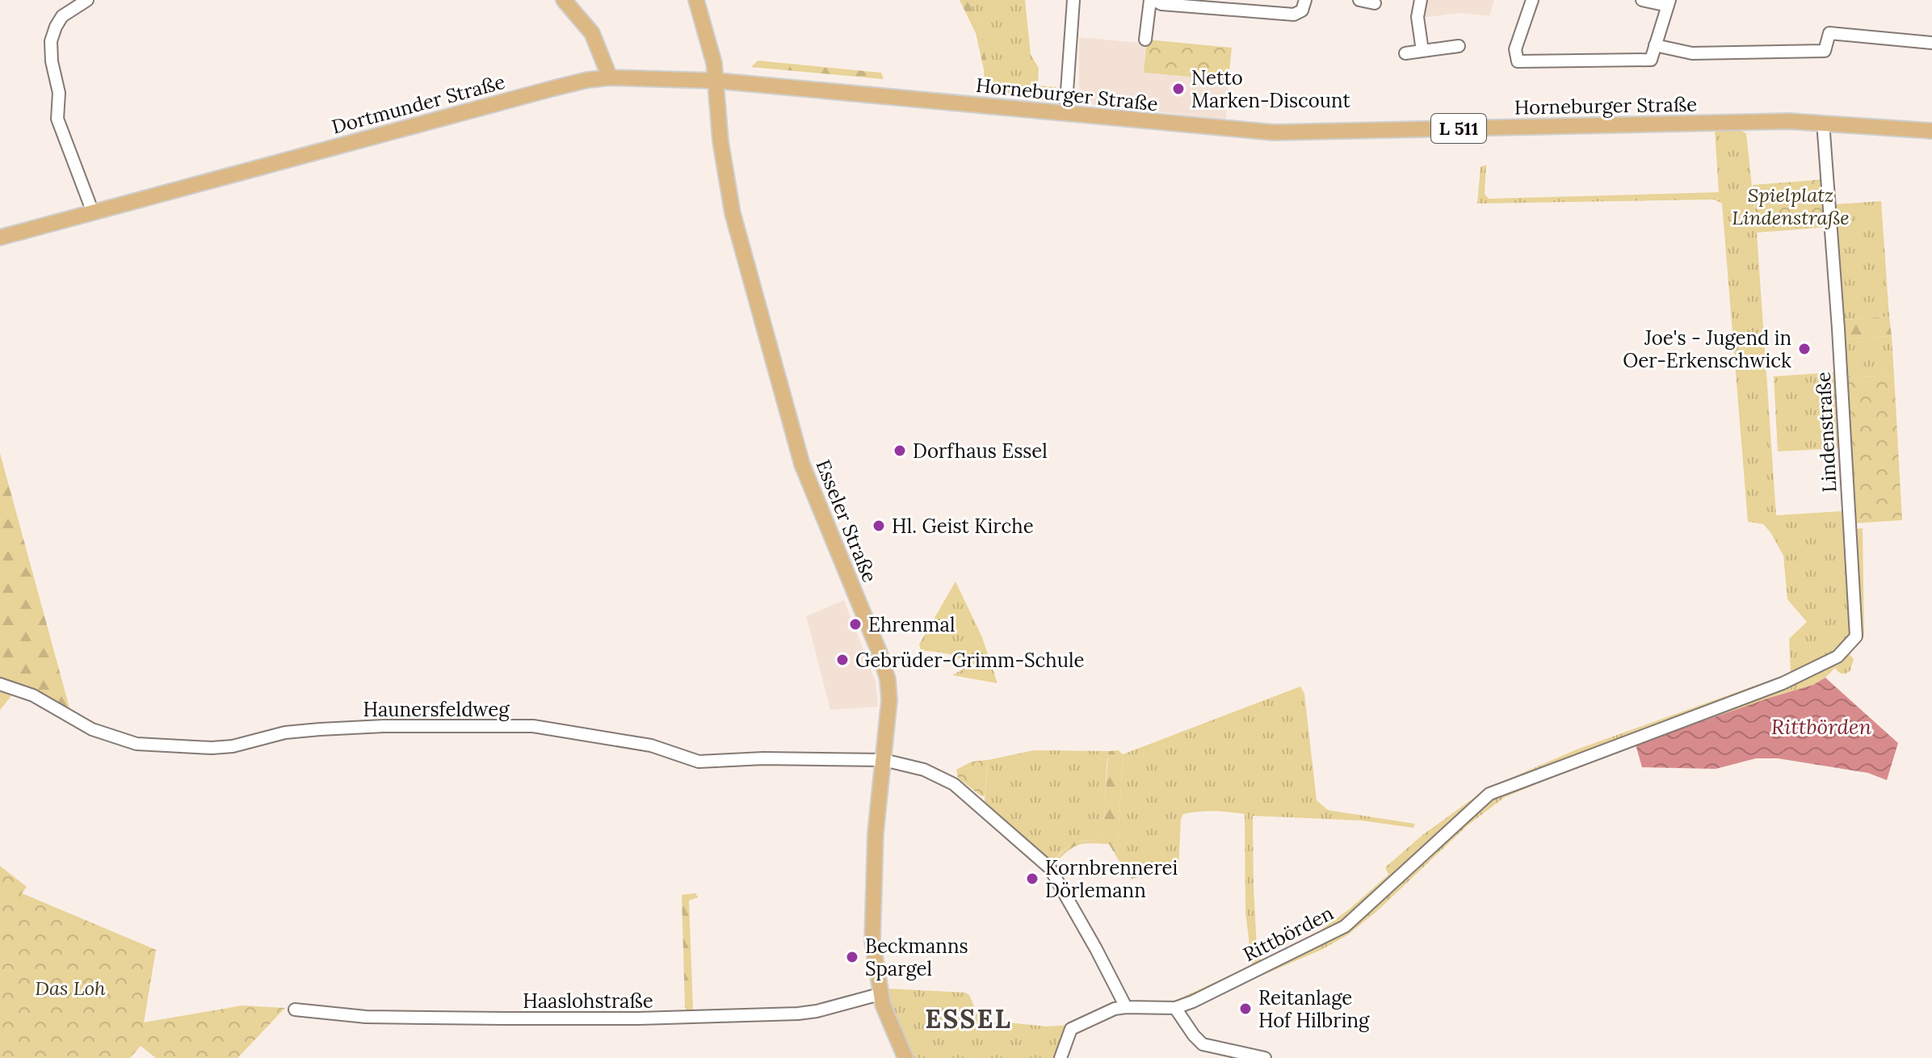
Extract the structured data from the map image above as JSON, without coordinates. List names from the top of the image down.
{
  "streets": {
    "main road": [
      "Horneburger Straße",
      "Dortmunder Straße",
      "L 511",
      "Esseler Straße"
    ],
    "street": [
      "Lindenstraße",
      "Haunersfeldweg",
      "Rittbörden",
      "Haaslohstraße"
    ]
  },
  "crossings": [
    ["Horneburger Straße", "Dortmunder Straße"],
    ["Horneburger Straße", "Lindenstraße"],
    ["Dortmunder Straße", "Esseler Straße"],
    ["Lindenstraße", "Rittbörden"],
    ["Esseler Straße", "Haunersfeldweg"],
    ["Esseler Straße", "Haaslohstraße"],
    ["Haunersfeldweg", "Rittbörden"]
  ],
  "districts": ["ESSEL"],
  "water": ["Rittbörden"],
  "parks": ["Spielplatz Lindenstraße", "Das Loh"],
  "places": [
    "Netto Marken-Discount",
    "Joe's - Jugend in Oer-Erkenschwick",
    "Dorfhaus Essel",
    "Hl. Geist Kirche",
    "Ehrenmal",
    "Gebrüder-Grimm-Schule",
    "Kornbrennerei Dörlemann",
    "Beckmanns Spargel",
    "Reitanlage Hof Hilbring"
  ]
}
